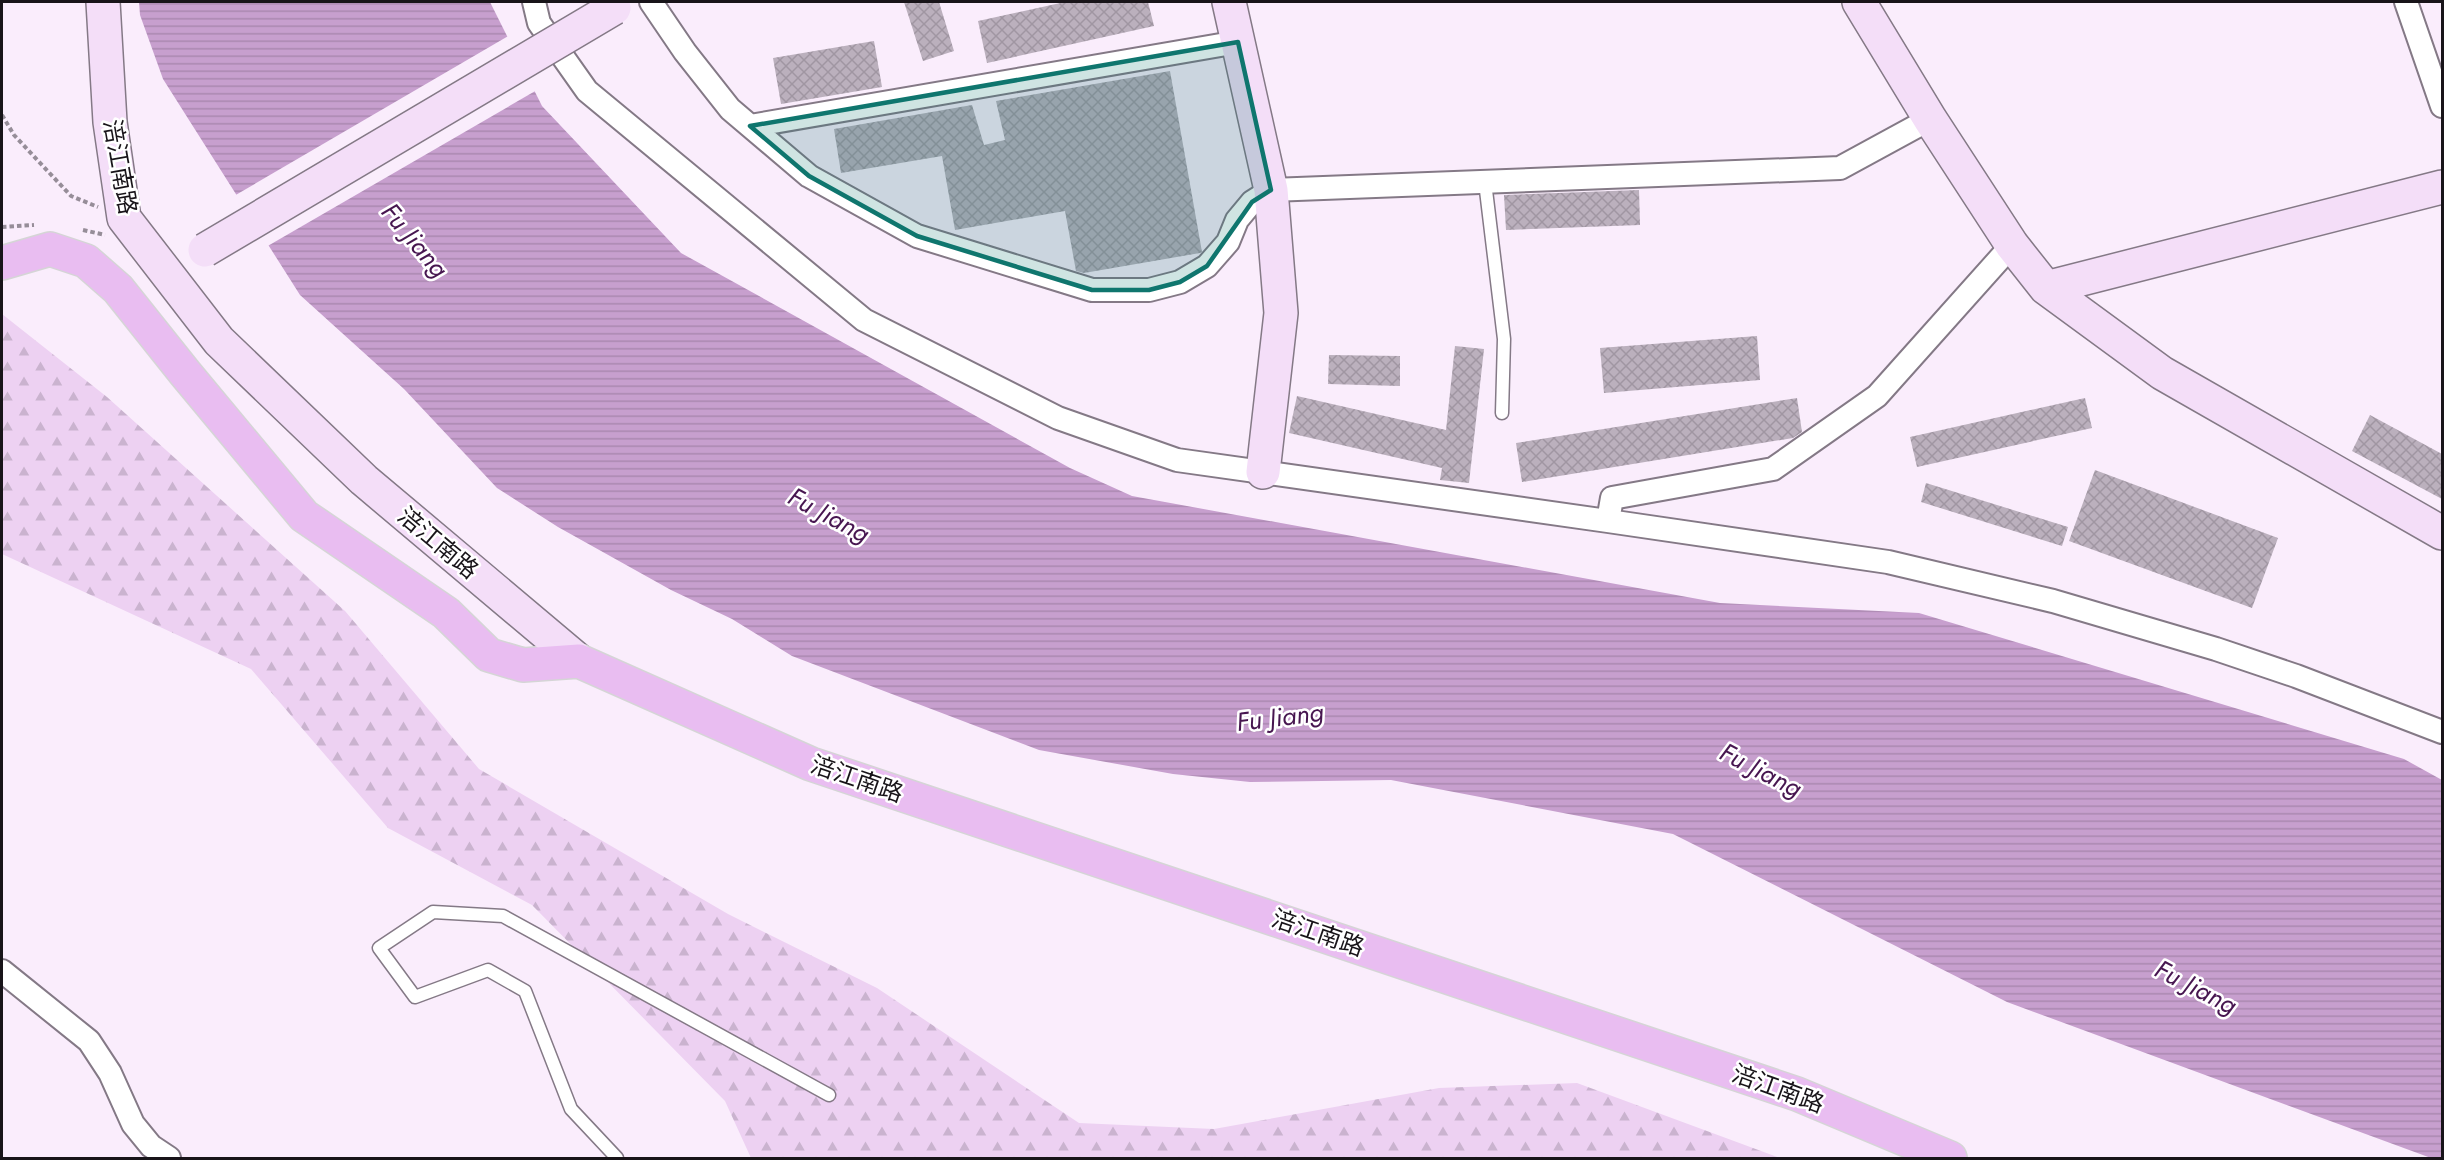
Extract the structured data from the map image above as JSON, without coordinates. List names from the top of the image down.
{
  "streets": {
    "main road": ["涪江南路"]
  },
  "water": ["Fu Jiang"]
}
